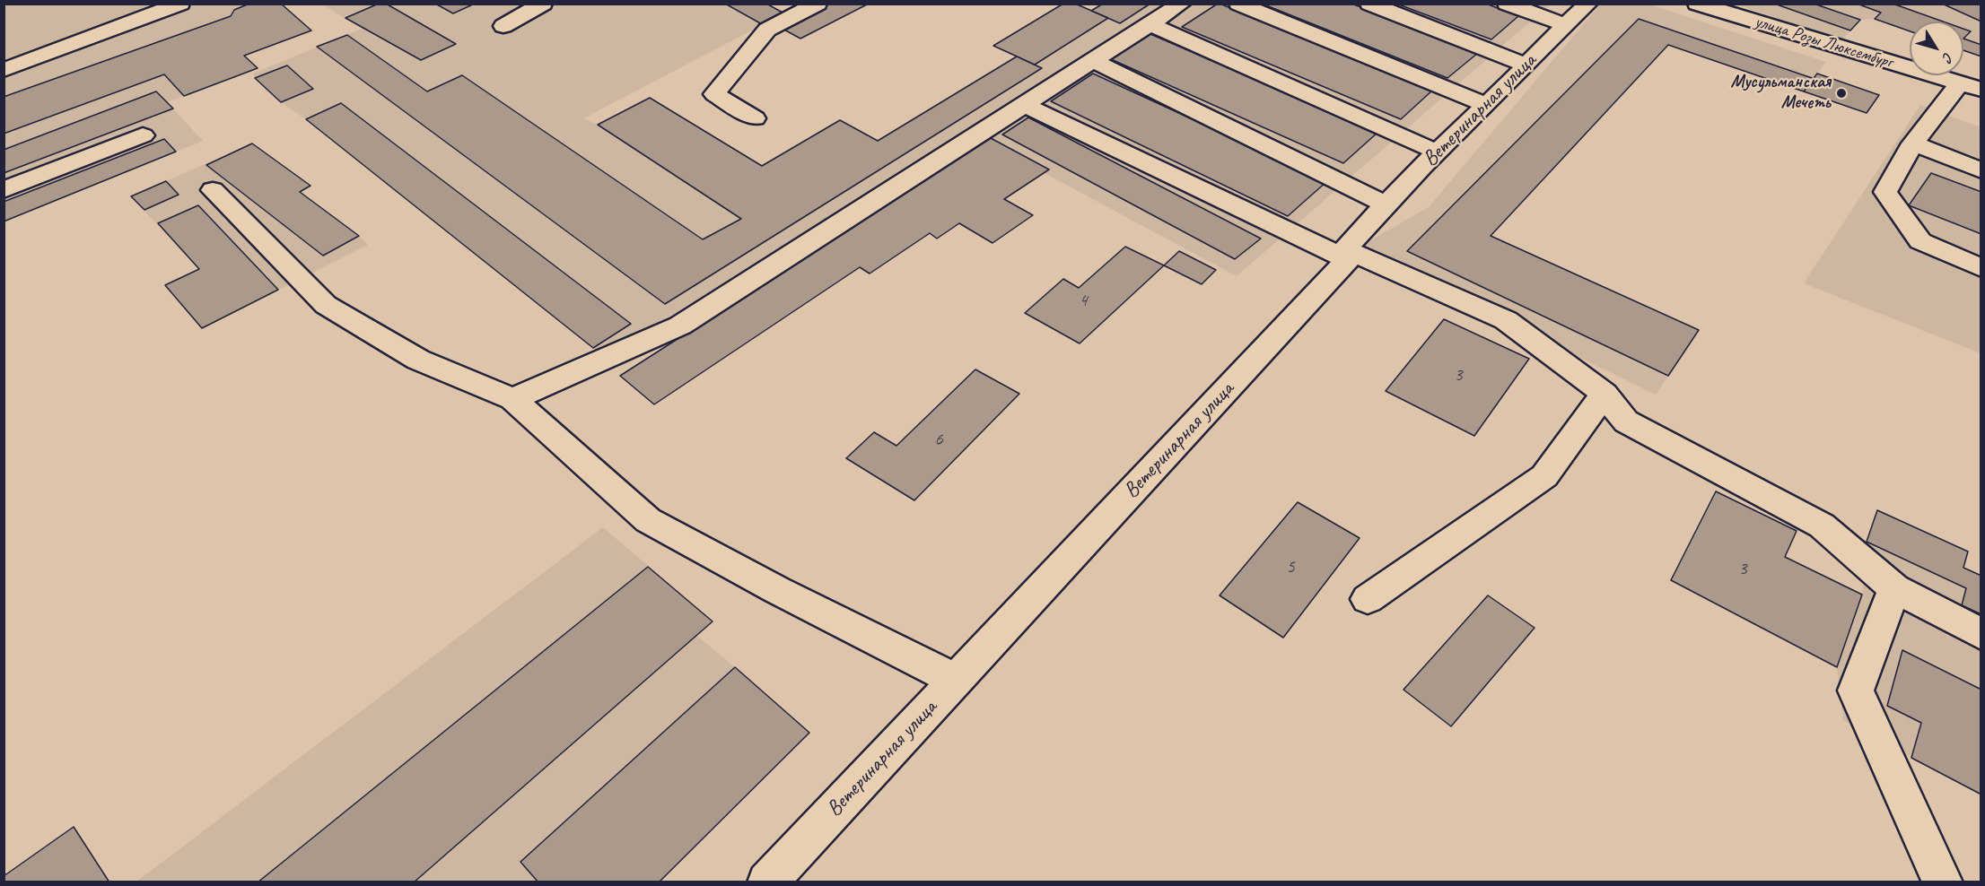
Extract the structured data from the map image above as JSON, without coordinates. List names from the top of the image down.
{
  "streets": {
    "street": ["улица Розы Люксембург", "Ветеринарная улица"]
  },
  "places": ["Мусульманская Мечеть"],
  "house_numbers": [
    "4",
    "3",
    "6",
    "5",
    "3"
  ],
  "north": "bottom right"
}
